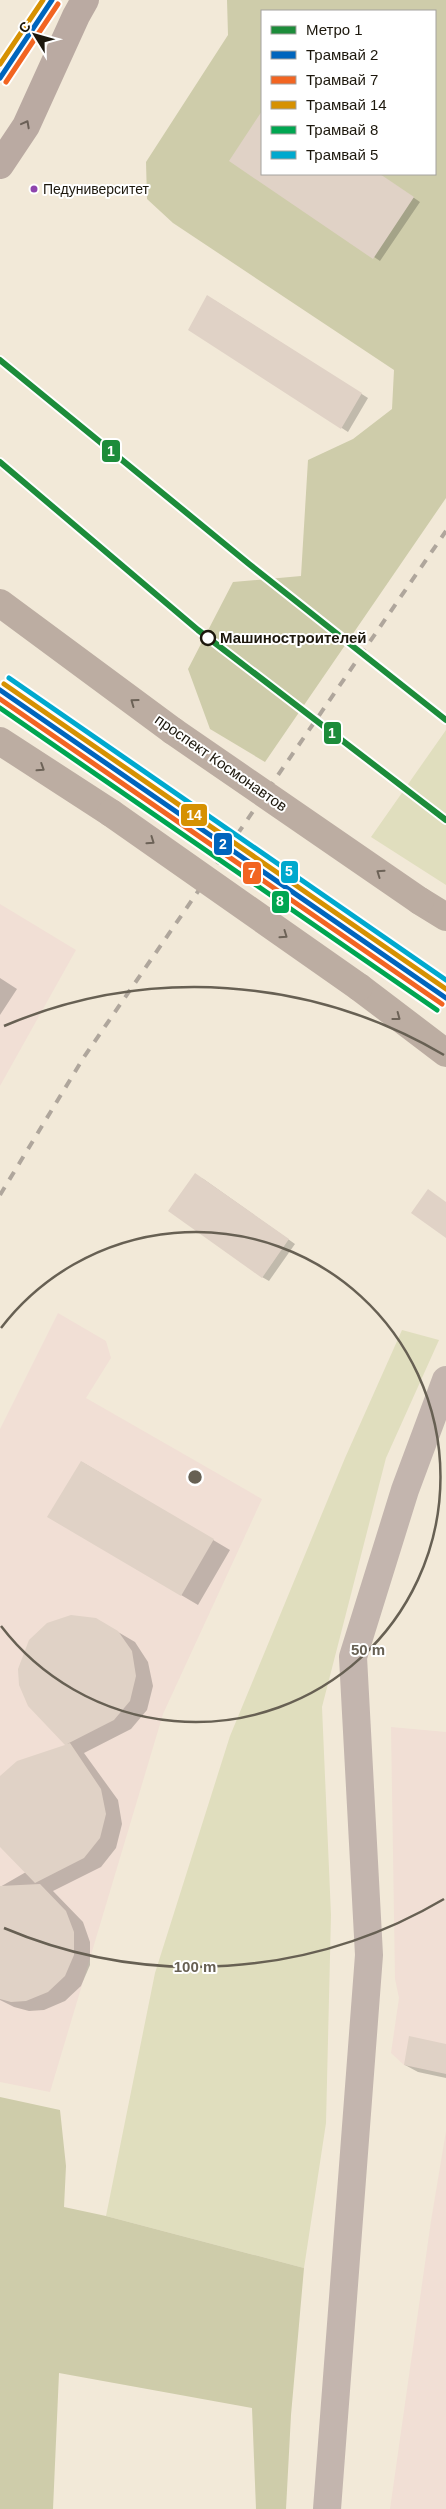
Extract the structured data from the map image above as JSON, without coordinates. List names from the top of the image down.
{
  "streets": {
    "main road": ["проспект Космонавтов"]
  },
  "places": ["Педуниверситет", "Машиностроителей"],
  "lines": [
    "tram line 2",
    "tram line 14",
    "tram line 7",
    "metro line 1",
    "tram line 5",
    "tram line 8"
  ],
  "legend": [
    "Метро 1",
    "Трамвай 2",
    "Трамвай 7",
    "Трамвай 14",
    "Трамвай 8",
    "Трамвай 5"
  ],
  "north": "top left",
  "rings": ["50 m", "100 m"]
}
